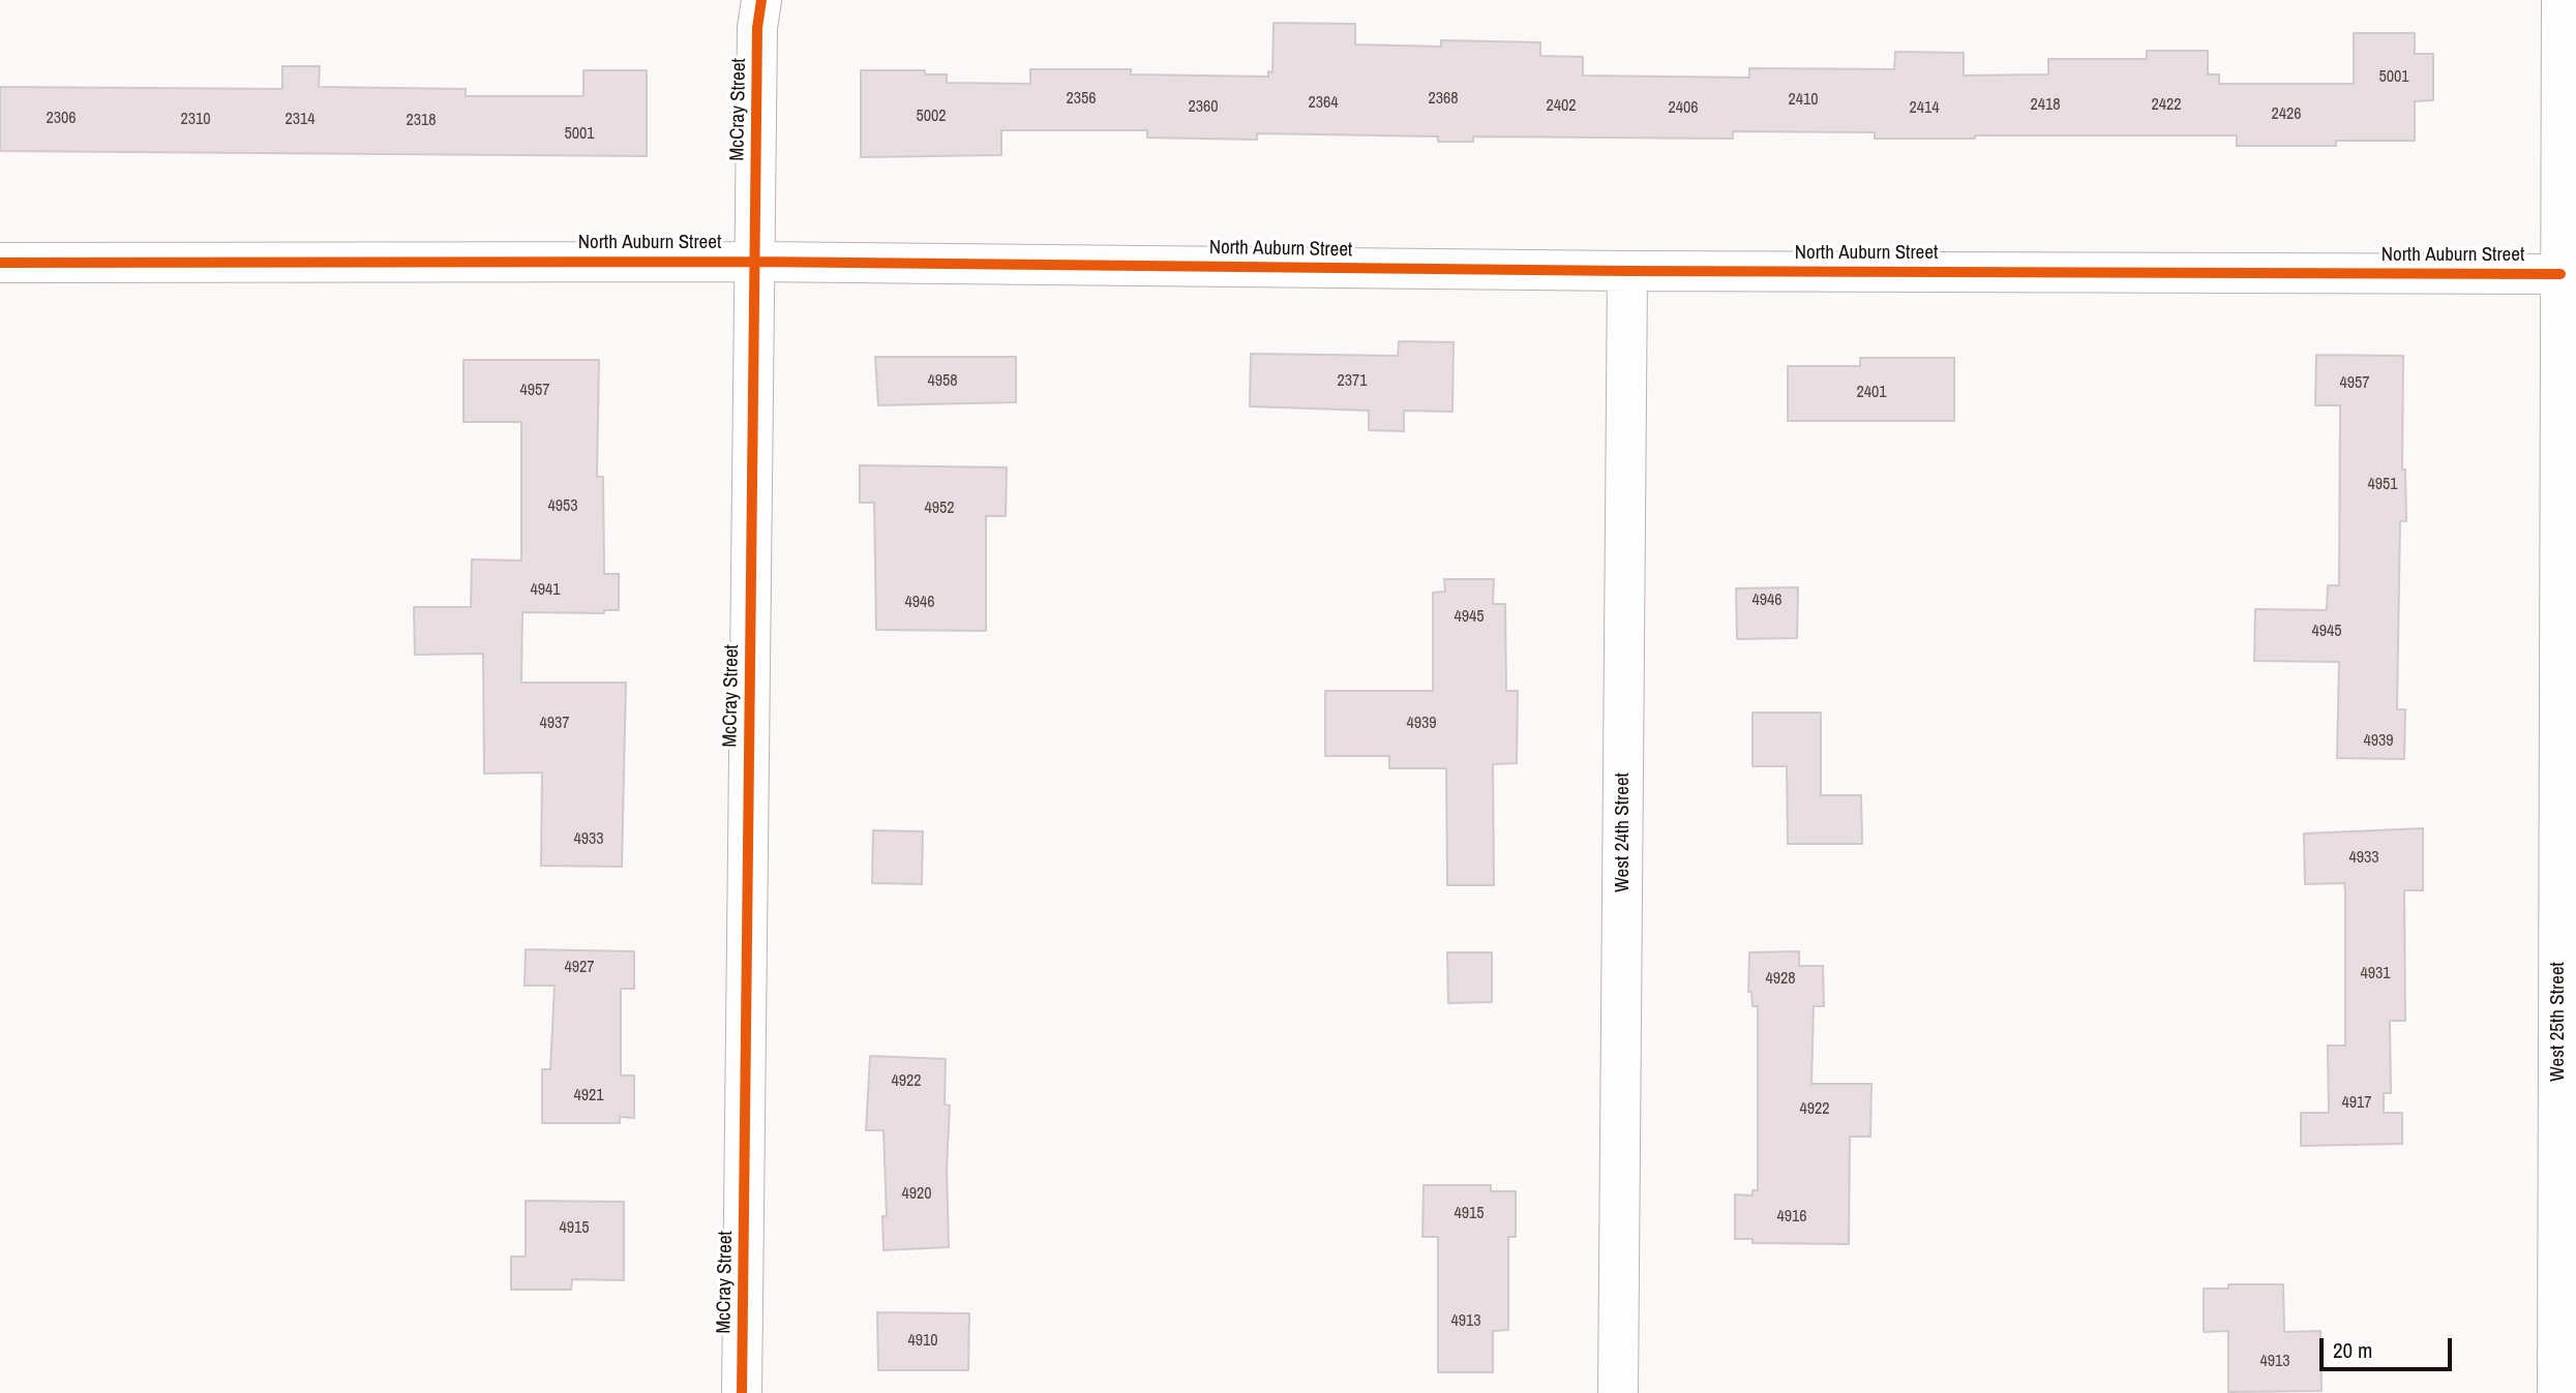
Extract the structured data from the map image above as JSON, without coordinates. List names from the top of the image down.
{
  "streets": {
    "street": [
      "McCray Street",
      "North Auburn Street",
      "West 24th Street",
      "West 25th Street"
    ]
  },
  "crossings": [
    ["McCray Street", "North Auburn Street"],
    ["North Auburn Street", "West 24th Street"],
    ["North Auburn Street", "West 25th Street"]
  ],
  "house_numbers": [
    "5001",
    "2356",
    "2368",
    "2410",
    "2364",
    "2418",
    "2422",
    "2402",
    "2360",
    "2406",
    "2414",
    "2426",
    "5002",
    "2306",
    "2310",
    "2314",
    "2318",
    "5001",
    "4958",
    "2371",
    "4957",
    "4957",
    "2401",
    "4951",
    "4953",
    "4952",
    "4941",
    "4946",
    "4946",
    "4945",
    "4945",
    "4937",
    "4939",
    "4939",
    "4933",
    "4933",
    "4927",
    "4931",
    "4928",
    "4922",
    "4921",
    "4917",
    "4922",
    "4920",
    "4915",
    "4916",
    "4915",
    "4913",
    "4910",
    "4913"
  ],
  "scale_bar": "20 m"
}
